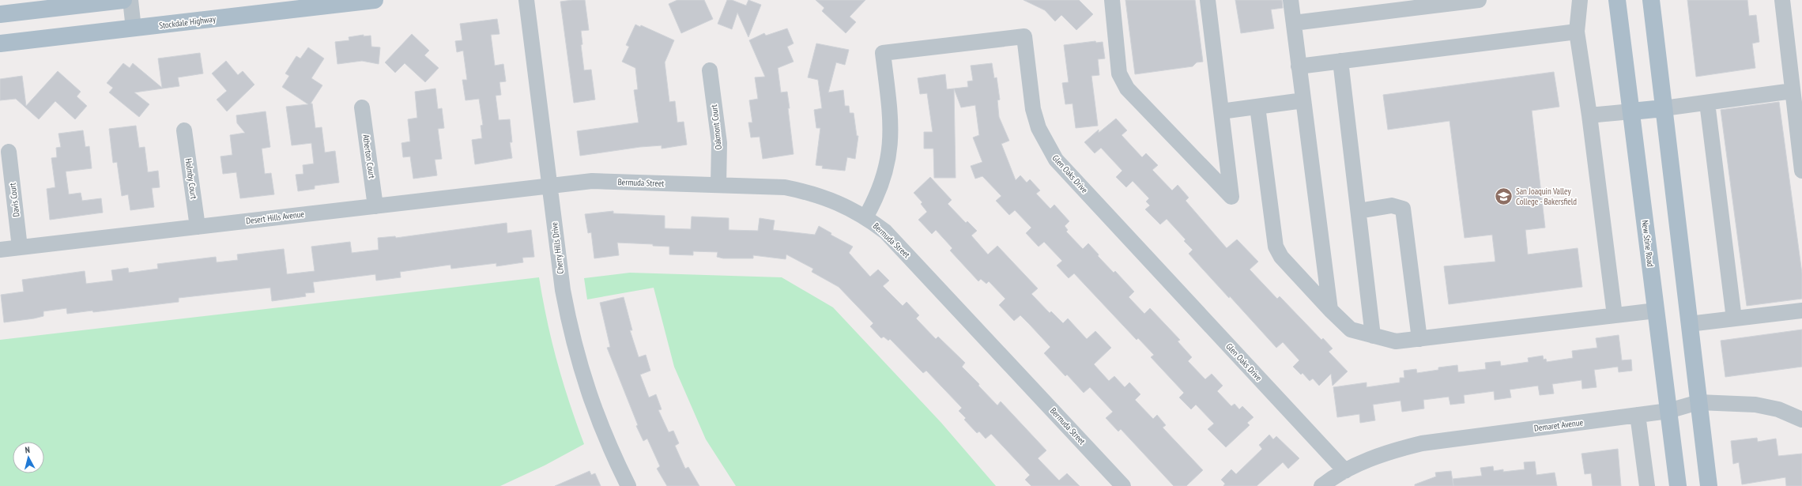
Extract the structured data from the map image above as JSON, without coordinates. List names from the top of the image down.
{
  "streets": {
    "main road": ["Stockdale Highway", "New Stine Road"],
    "street": [
      "Oakmont Court",
      "Atherton Court",
      "Glen Oaks Drive",
      "Holmby Court",
      "Bermuda Street",
      "Davis Court",
      "Desert Hills Avenue",
      "Cherry Hills Drive",
      "Demaret Avenue"
    ]
  },
  "crossings": [
    ["Oakmont Court", "Bermuda Street"],
    ["Atherton Court", "Desert Hills Avenue"],
    ["Glen Oaks Drive", "Bermuda Street"],
    ["Glen Oaks Drive", "Demaret Avenue"],
    ["Holmby Court", "Desert Hills Avenue"],
    ["Bermuda Street", "Desert Hills Avenue"],
    ["Bermuda Street", "Cherry Hills Drive"],
    ["Davis Court", "Desert Hills Avenue"],
    ["Desert Hills Avenue", "Cherry Hills Drive"],
    ["New Stine Road", "Demaret Avenue"]
  ],
  "places": {
    "school or university": ["San Joaquin Valley College - Bakersfield"]
  },
  "north": "top"
}
